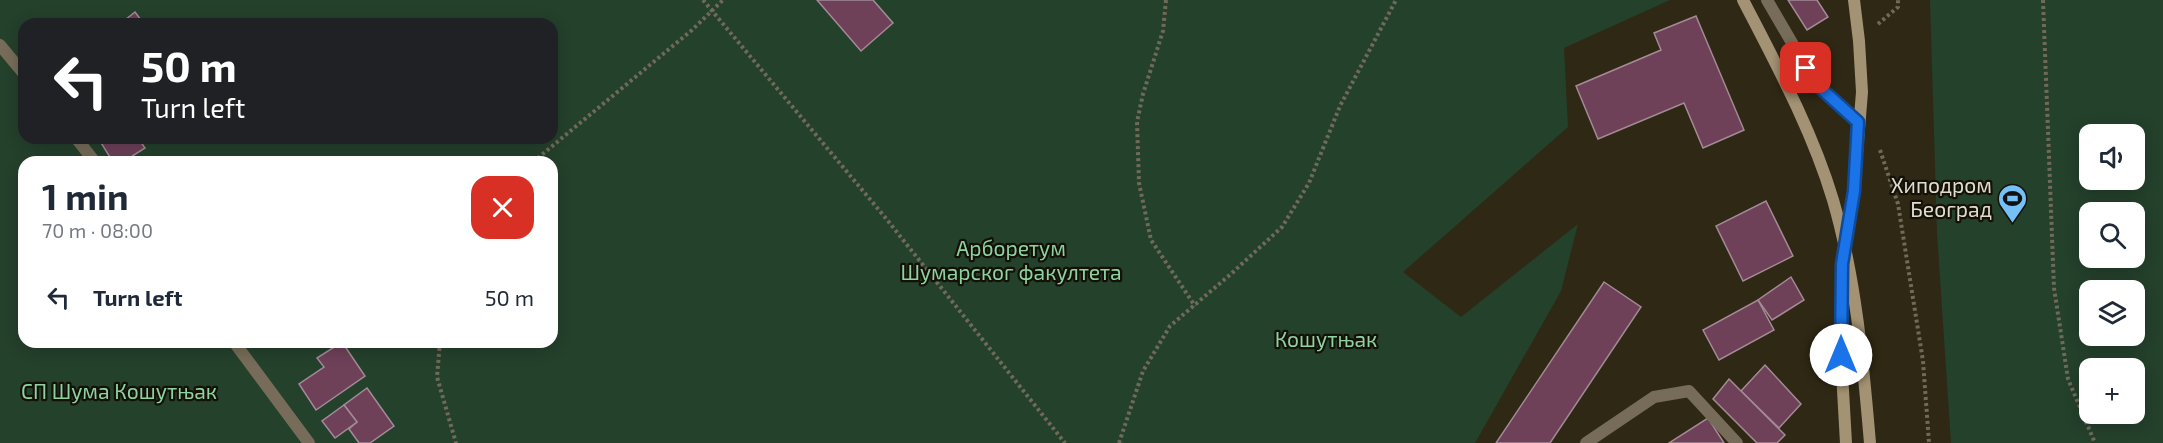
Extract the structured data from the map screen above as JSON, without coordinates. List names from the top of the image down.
{
  "parks": ["Арборетум Шумарског факултета", "Кошутњак", "СП Шума Кошутњак"],
  "places": {
    "sports": ["Хиподром Београд"]
  },
  "page": {
    "turn": ["50 m", "Turn left"],
    "map_buttons": "+",
    "heading": ["1 min", "70 m · 08:00"],
    "list": [
      {
        "name": "Turn left",
        "value": "50 m"
      }
    ]
  }
}
